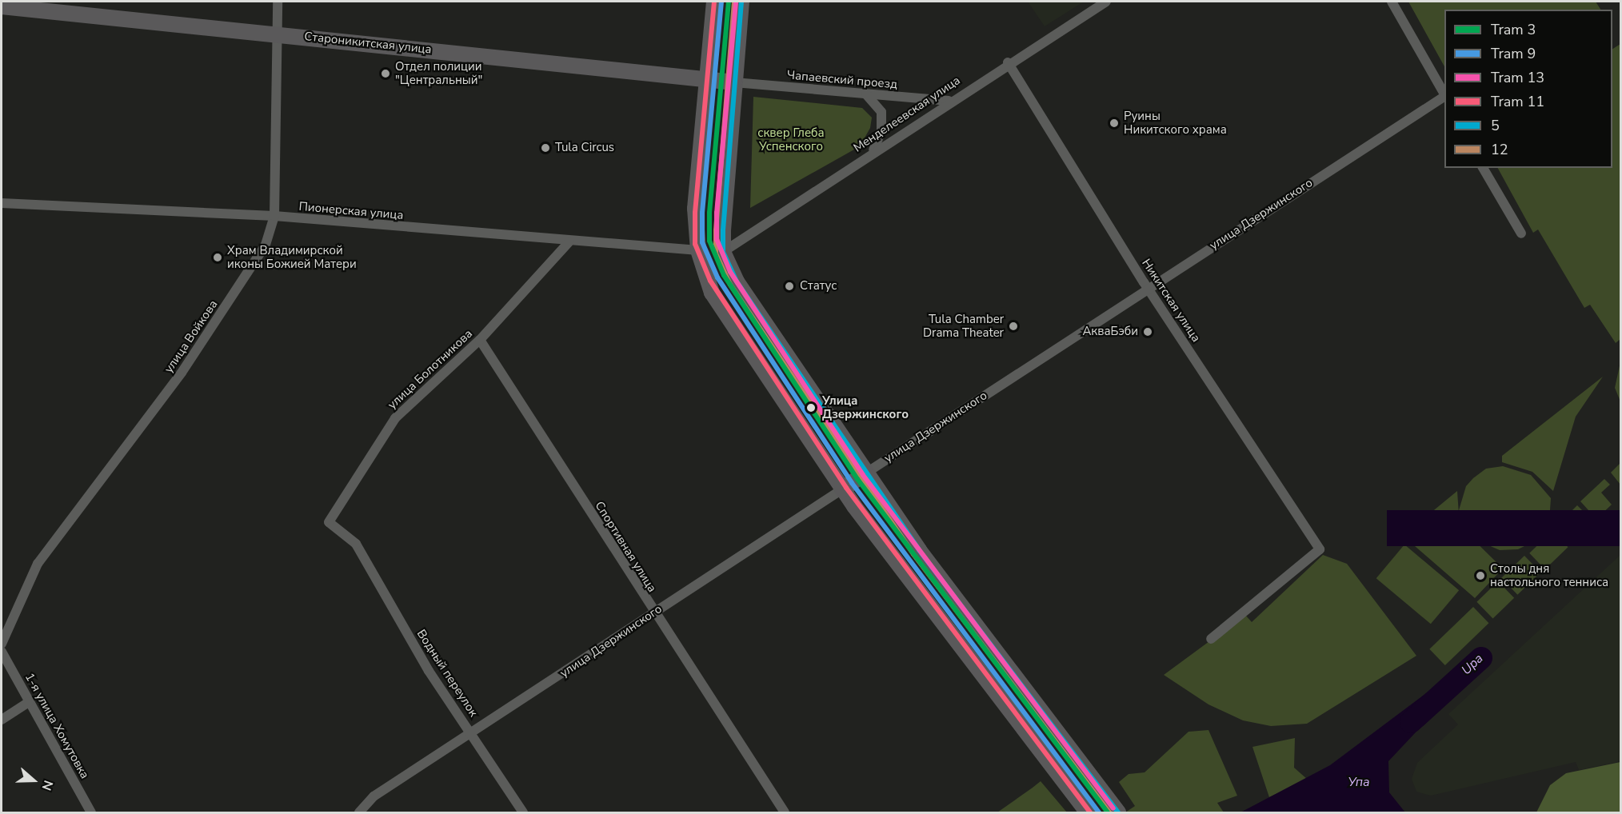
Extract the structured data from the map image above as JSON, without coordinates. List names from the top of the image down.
{
  "streets": {
    "main road": ["Староникитская улица", "улица Дзержинского"],
    "street": [
      "Чапаевский проезд",
      "Менделеевская улица",
      "Пионерская улица",
      "Никитская улица",
      "улица Войкова",
      "улица Болотникова",
      "Спортивная улица",
      "Водный переулок",
      "1-я улица Хомутовка"
    ]
  },
  "crossings": [
    ["Староникитская улица", "Чапаевский проезд"],
    ["Староникитская улица", "улица Войкова"],
    ["Чапаевский проезд", "Менделеевская улица"],
    ["Менделеевская улица", "Никитская улица"],
    ["Пионерская улица", "улица Войкова"],
    ["Пионерская улица", "улица Болотникова"],
    ["улица Дзержинского", "Никитская улица"],
    ["улица Дзержинского", "Спортивная улица"],
    ["улица Дзержинского", "Водный переулок"],
    ["улица Болотникова", "Спортивная улица"],
    ["улица Болотникова", "Водный переулок"]
  ],
  "water": ["Upa", "Упа"],
  "parks": ["сквер Глеба Успенского"],
  "places": [
    "Отдел полиции \"Центральный\"",
    "Руины Никитского храма",
    "Tula Circus",
    "Храм Владимирской иконы Божией Матери",
    "Статус",
    "Tula Chamber Drama Theater",
    "АкваБэби",
    "Улица Дзержинского",
    "Cтолы дня настольного тенниса"
  ],
  "lines": [
    "tram line 3",
    "tram line 9",
    "tram line 11",
    "transit line 5",
    "transit line 12",
    "tram line 13"
  ],
  "legend": [
    "Tram 3",
    "Tram 9",
    "Tram 13",
    "Tram 11",
    "5",
    "12"
  ],
  "north": "right"
}
